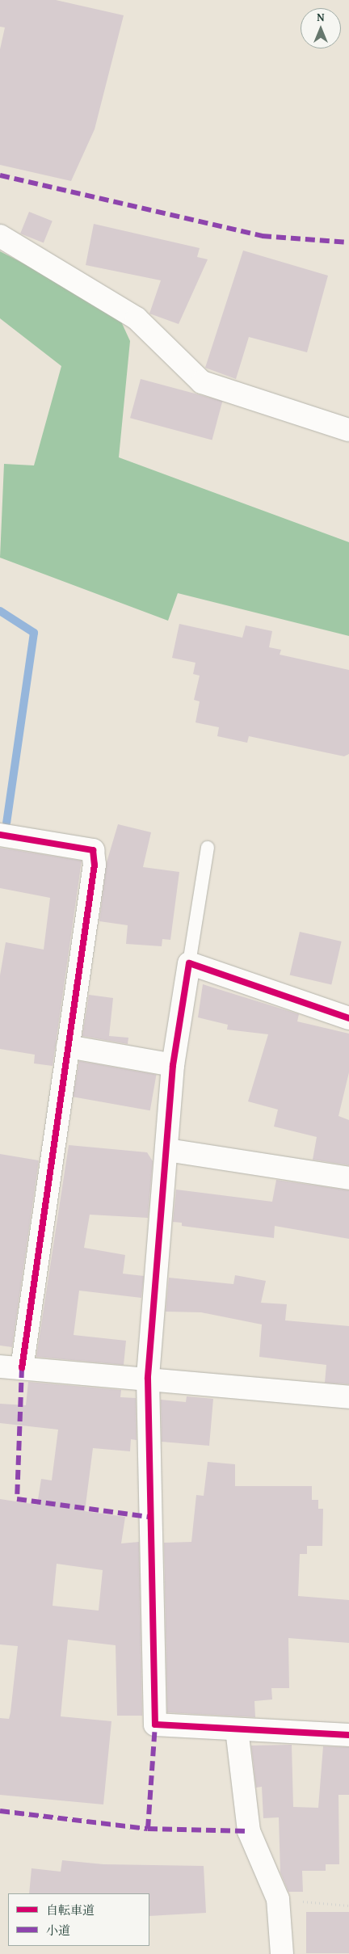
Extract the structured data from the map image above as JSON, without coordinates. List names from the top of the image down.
{
  "legend": ["自転車道", "小道"],
  "north": "top"
}
